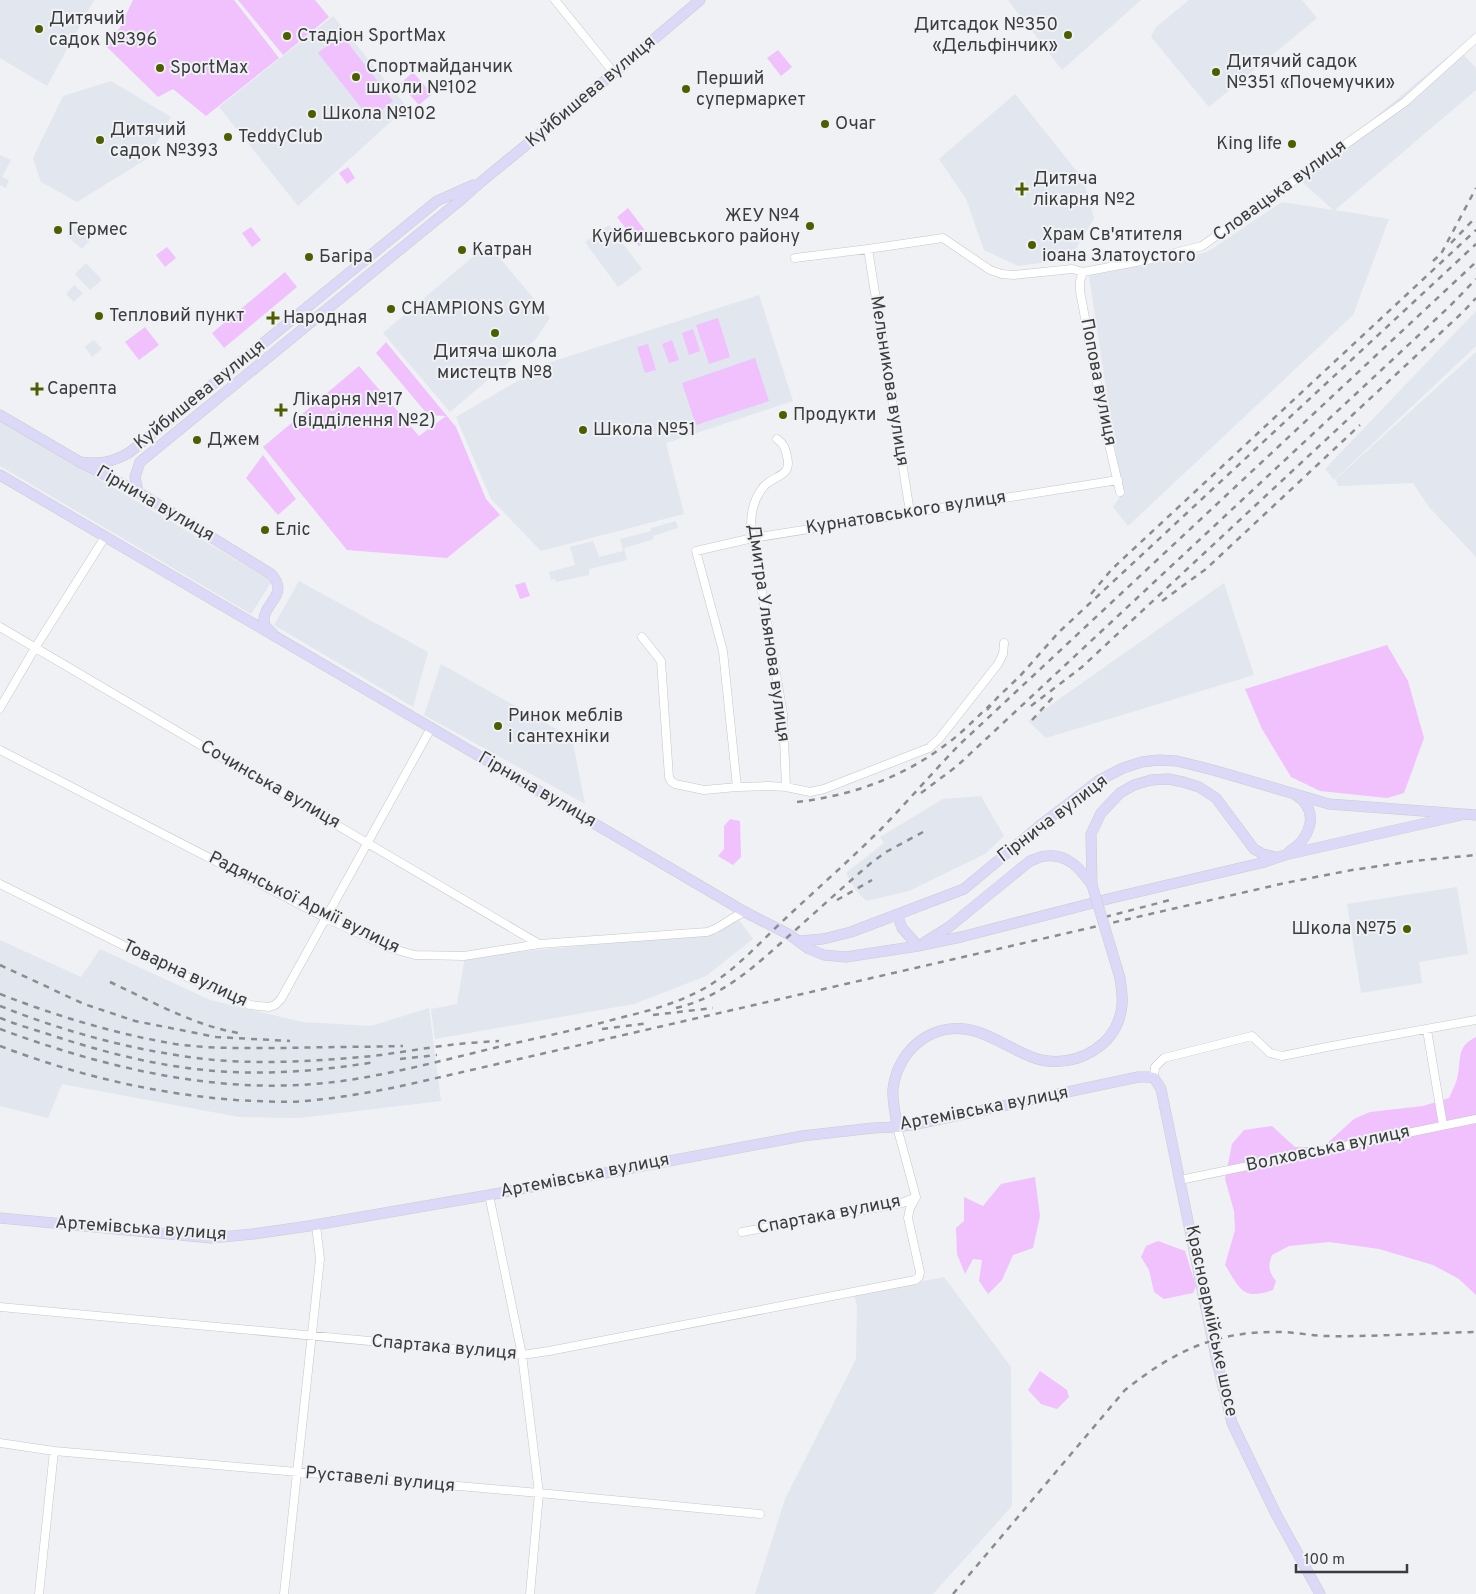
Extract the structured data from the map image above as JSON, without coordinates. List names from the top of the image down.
{
  "streets": {
    "main road": [
      "Куйбишева вулиця",
      "Гірнича вулиця",
      "Артемівська вулиця",
      "Красноармійське шосе"
    ],
    "street": [
      "Словацька вулиця",
      "Мельникова вулиця",
      "Попова вулиця",
      "Курнатовського вулиця",
      "Дмитра Ульянова вулиця",
      "Сочинська вулиця",
      "Радянської Армії вулиця",
      "Товарна вулиця",
      "Волховська вулиця",
      "Спартака вулиця",
      "Руставелі вулиця"
    ]
  },
  "crossings": [
    ["Куйбишева вулиця", "Гірнича вулиця"],
    ["Словацька вулиця", "Мельникова вулиця"],
    ["Словацька вулиця", "Попова вулиця"],
    ["Мельникова вулиця", "Курнатовського вулиця"],
    ["Попова вулиця", "Курнатовського вулиця"],
    ["Гірнича вулиця", "Радянської Армії вулиця"],
    ["Гірнича вулиця", "Товарна вулиця"],
    ["Курнатовського вулиця", "Дмитра Ульянова вулиця"],
    ["Сочинська вулиця", "Радянської Армії вулиця"],
    ["Сочинська вулиця", "Товарна вулиця"],
    ["Радянської Армії вулиця", "Товарна вулиця"],
    ["Артемівська вулиця", "Спартака вулиця"],
    ["Артемівська вулиця", "Красноармійське шосе"],
    ["Волховська вулиця", "Красноармійське шосе"]
  ],
  "places": {
    "other": [
      "Дитячий садок №396",
      "Дитсадок №350 «Дельфінчик»",
      "Стадіон SportMax",
      "SportMax",
      "Дитячий садок №351 «Почемучки»",
      "Спортмайданчик школи №102",
      "Перший супермаркет",
      "Школа №102",
      "Очаг",
      "TeddyClub",
      "Дитячий садок №393",
      "King life",
      "ЖЕУ №4 Куйбишевського району",
      "Гермес",
      "Храм Св'ятителя іоана Златоустого",
      "Катран",
      "Багіра",
      "CHAMPIONS GYM",
      "Тепловий пункт",
      "Дитяча школа мистецтв №8",
      "Продукти",
      "Школа №51",
      "Джем",
      "Еліс",
      "Ринок меблів і сантехніки",
      "Школа №75"
    ],
    "health": [
      "Дитяча лікарня №2",
      "Народная",
      "Сарепта",
      "Лікарня №17 (відділення №2)"
    ]
  },
  "scale_bar": "100 m"
}
